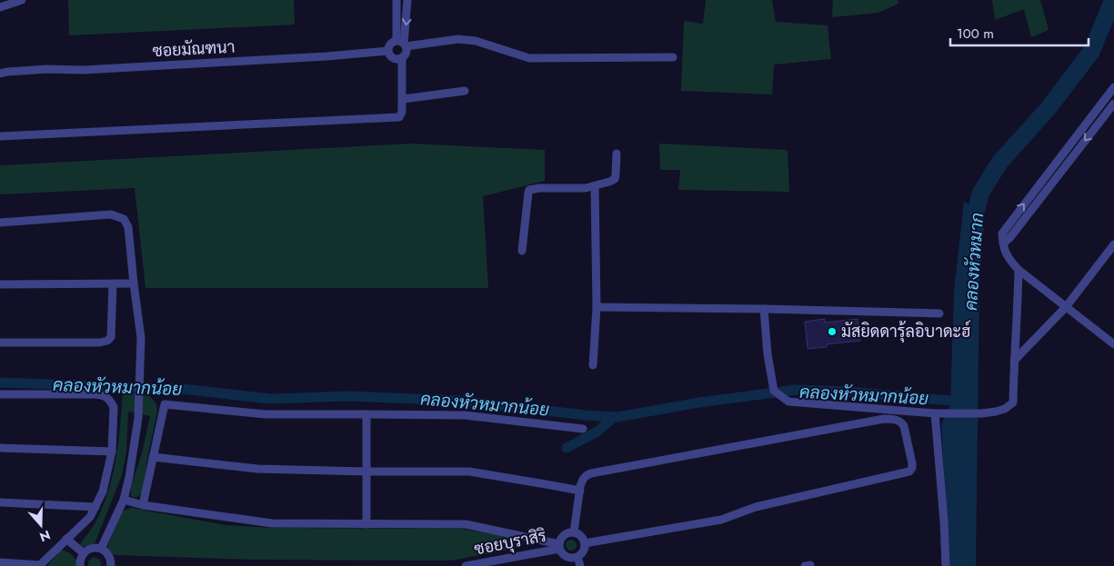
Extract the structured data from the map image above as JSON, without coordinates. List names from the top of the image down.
{
  "streets": {
    "street": ["ซอยมัณฑนา", "ซอยบุราสิริ"]
  },
  "water": ["คลองหัวหมาก", "คลองหัวหมากน้อย"],
  "places": ["มัสยิดดารุ้ลอิบาดะฮ์"],
  "scale_bar": "100 m",
  "north": "bottom"
}
